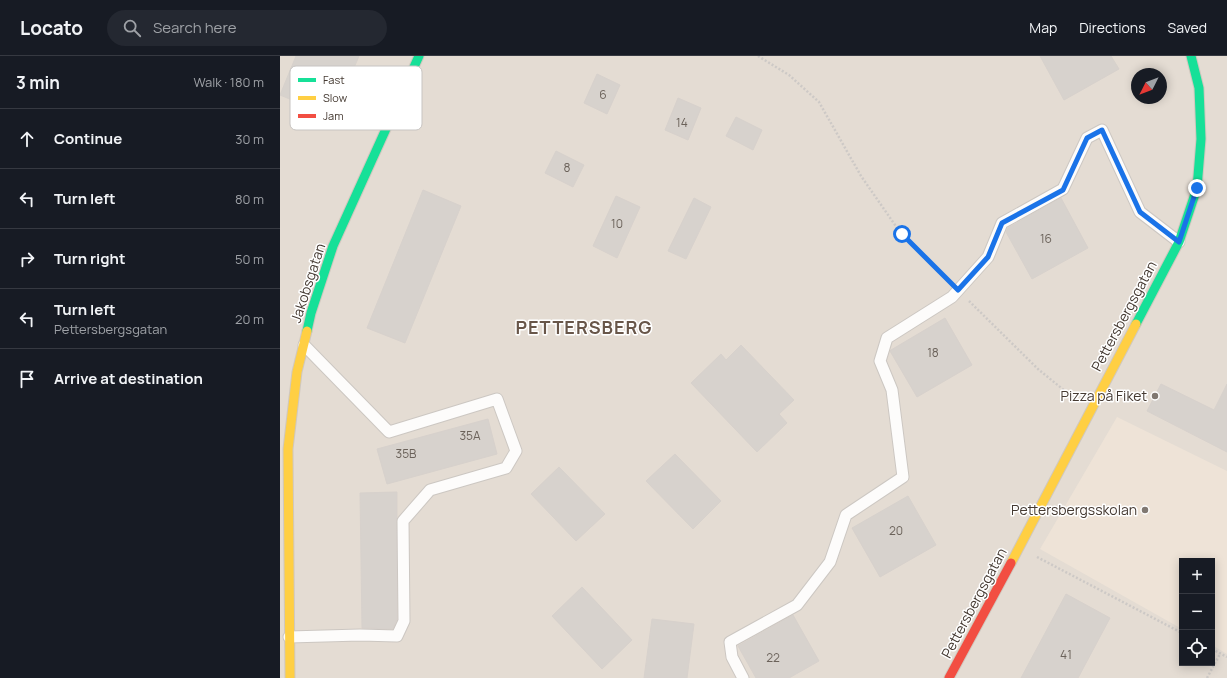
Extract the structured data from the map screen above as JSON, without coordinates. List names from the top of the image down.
{
  "streets": {
    "street": ["Jakobsgatan", "Pettersbergsgatan"]
  },
  "districts": ["PETTERSBERG"],
  "places": ["Pizza på Fiket", "Pettersbergsskolan"],
  "house_numbers": [
    "6",
    "14",
    "8",
    "10",
    "16",
    "18",
    "35A",
    "35B",
    "20",
    "41",
    "22"
  ],
  "legend": ["Fast", "Slow", "Jam"],
  "north": "bottom left",
  "page": {
    "header": "Locato",
    "search": "Search here",
    "nav": ["Map", "Directions", "Saved"],
    "heading": ["3 min", "Walk · 180 m"],
    "list": [
      ["Continue", "30 m"],
      ["Turn left", "80 m"],
      ["Turn right", "50 m"],
      ["Turn left", "Pettersbergsgatan", "20 m"],
      "Arrive at destination"
    ],
    "map_buttons": ["+", "−"]
  }
}
